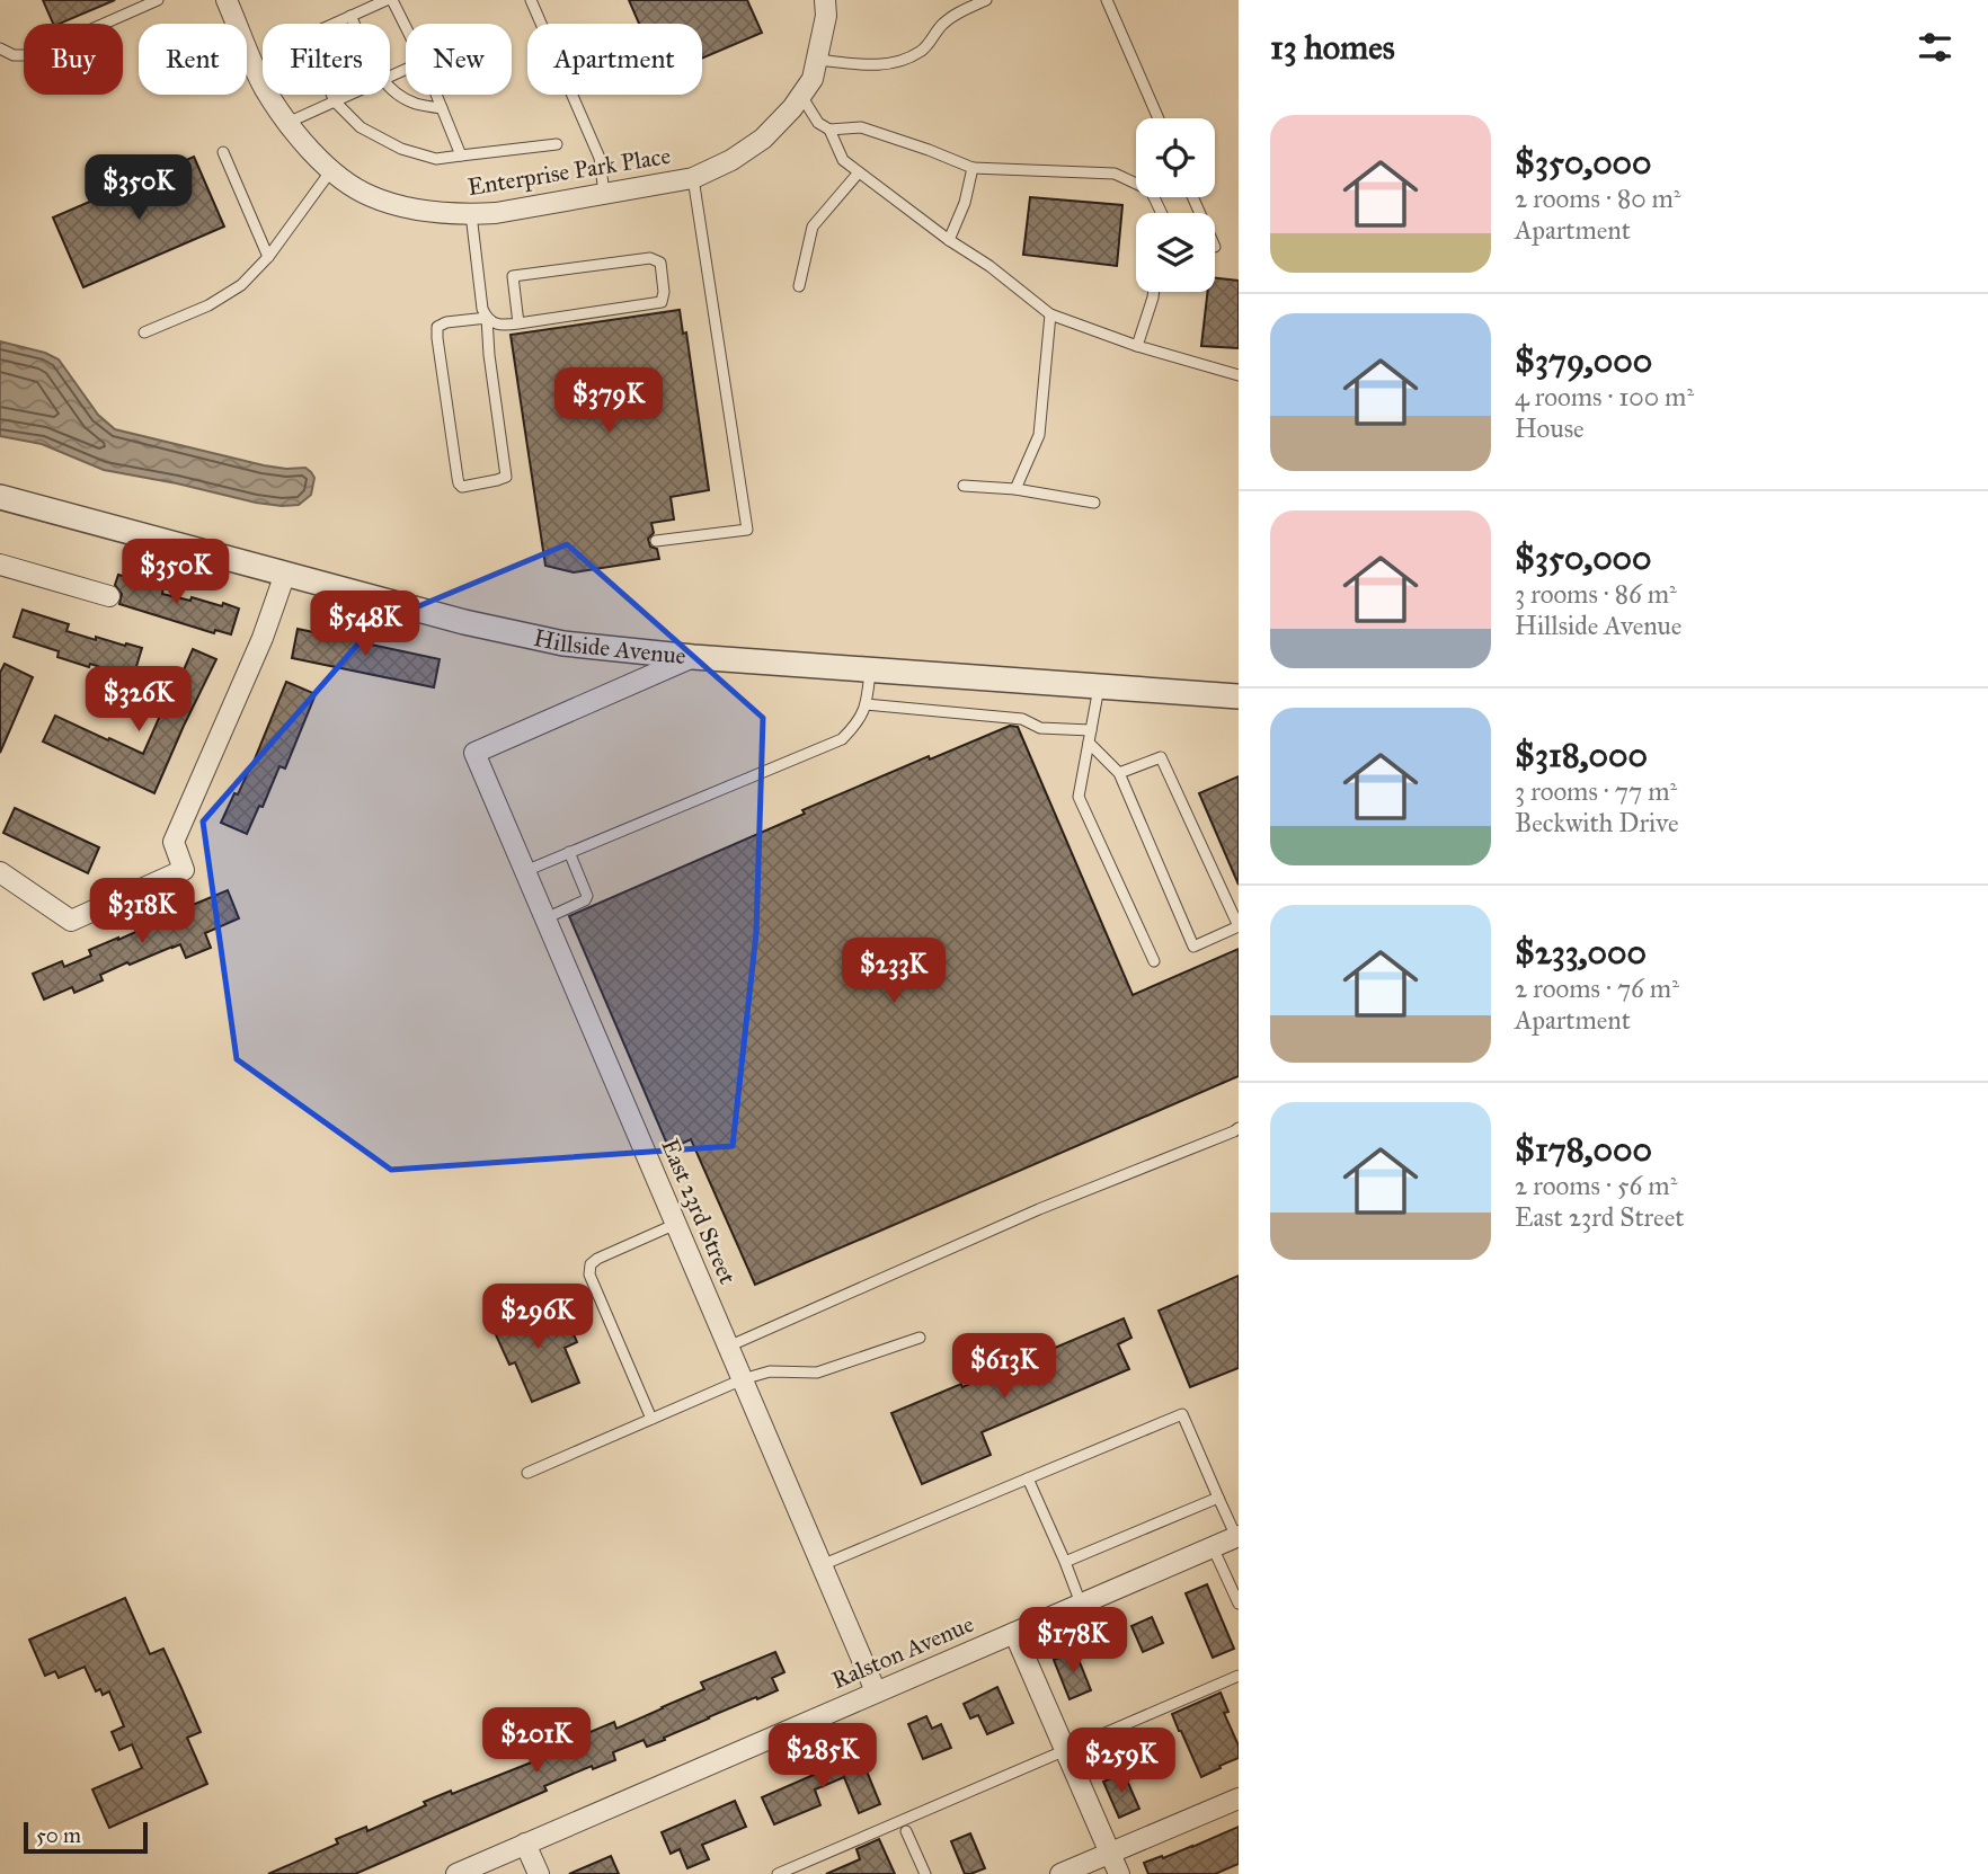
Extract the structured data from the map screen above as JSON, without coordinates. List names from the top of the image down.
{
  "streets": {
    "street": [
      "Enterprise Park Place",
      "Hillside Avenue",
      "East 23rd Street",
      "Ralston Avenue"
    ]
  },
  "crossings": [
    ["Hillside Avenue", "East 23rd Street"],
    ["East 23rd Street", "Ralston Avenue"]
  ],
  "scale_bar": "50 m",
  "page": {
    "heading": "13 homes",
    "chip": [
      "Buy",
      "Rent",
      "Filters",
      "New",
      "Apartment"
    ],
    "list": [
      {
        "name": "$350,000",
        "note": "2 rooms · 80 m² · Apartment"
      },
      {
        "name": "$379,000",
        "note": "4 rooms · 100 m² · House"
      },
      {
        "name": "$350,000",
        "note": "3 rooms · 86 m² · Hillside Avenue"
      },
      {
        "name": "$318,000",
        "note": "3 rooms · 77 m² · Beckwith Drive"
      },
      {
        "name": "$233,000",
        "note": "2 rooms · 76 m² · Apartment"
      },
      {
        "name": "$178,000",
        "note": "2 rooms · 56 m² · East 23rd Street"
      }
    ],
    "price": [
      "$350K",
      "$379K",
      "$350K",
      "$548K",
      "$326K",
      "$318K",
      "$233K",
      "$296K",
      "$613K",
      "$178K",
      "$201K",
      "$285K",
      "$259K"
    ],
    "scale": "50 m"
  }
}
